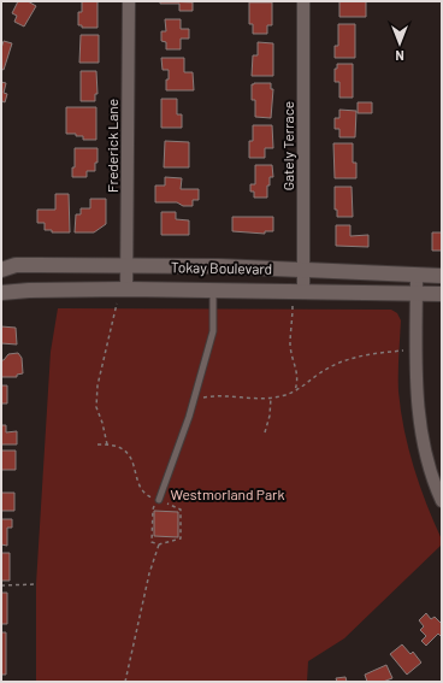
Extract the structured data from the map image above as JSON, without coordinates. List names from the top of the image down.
{
  "streets": {
    "street": ["Frederick Lane", "Gately Terrace", "Tokay Boulevard"]
  },
  "crossings": [
    ["Frederick Lane", "Tokay Boulevard"],
    ["Gately Terrace", "Tokay Boulevard"]
  ],
  "parks": ["Westmorland Park"],
  "north": "bottom"
}
